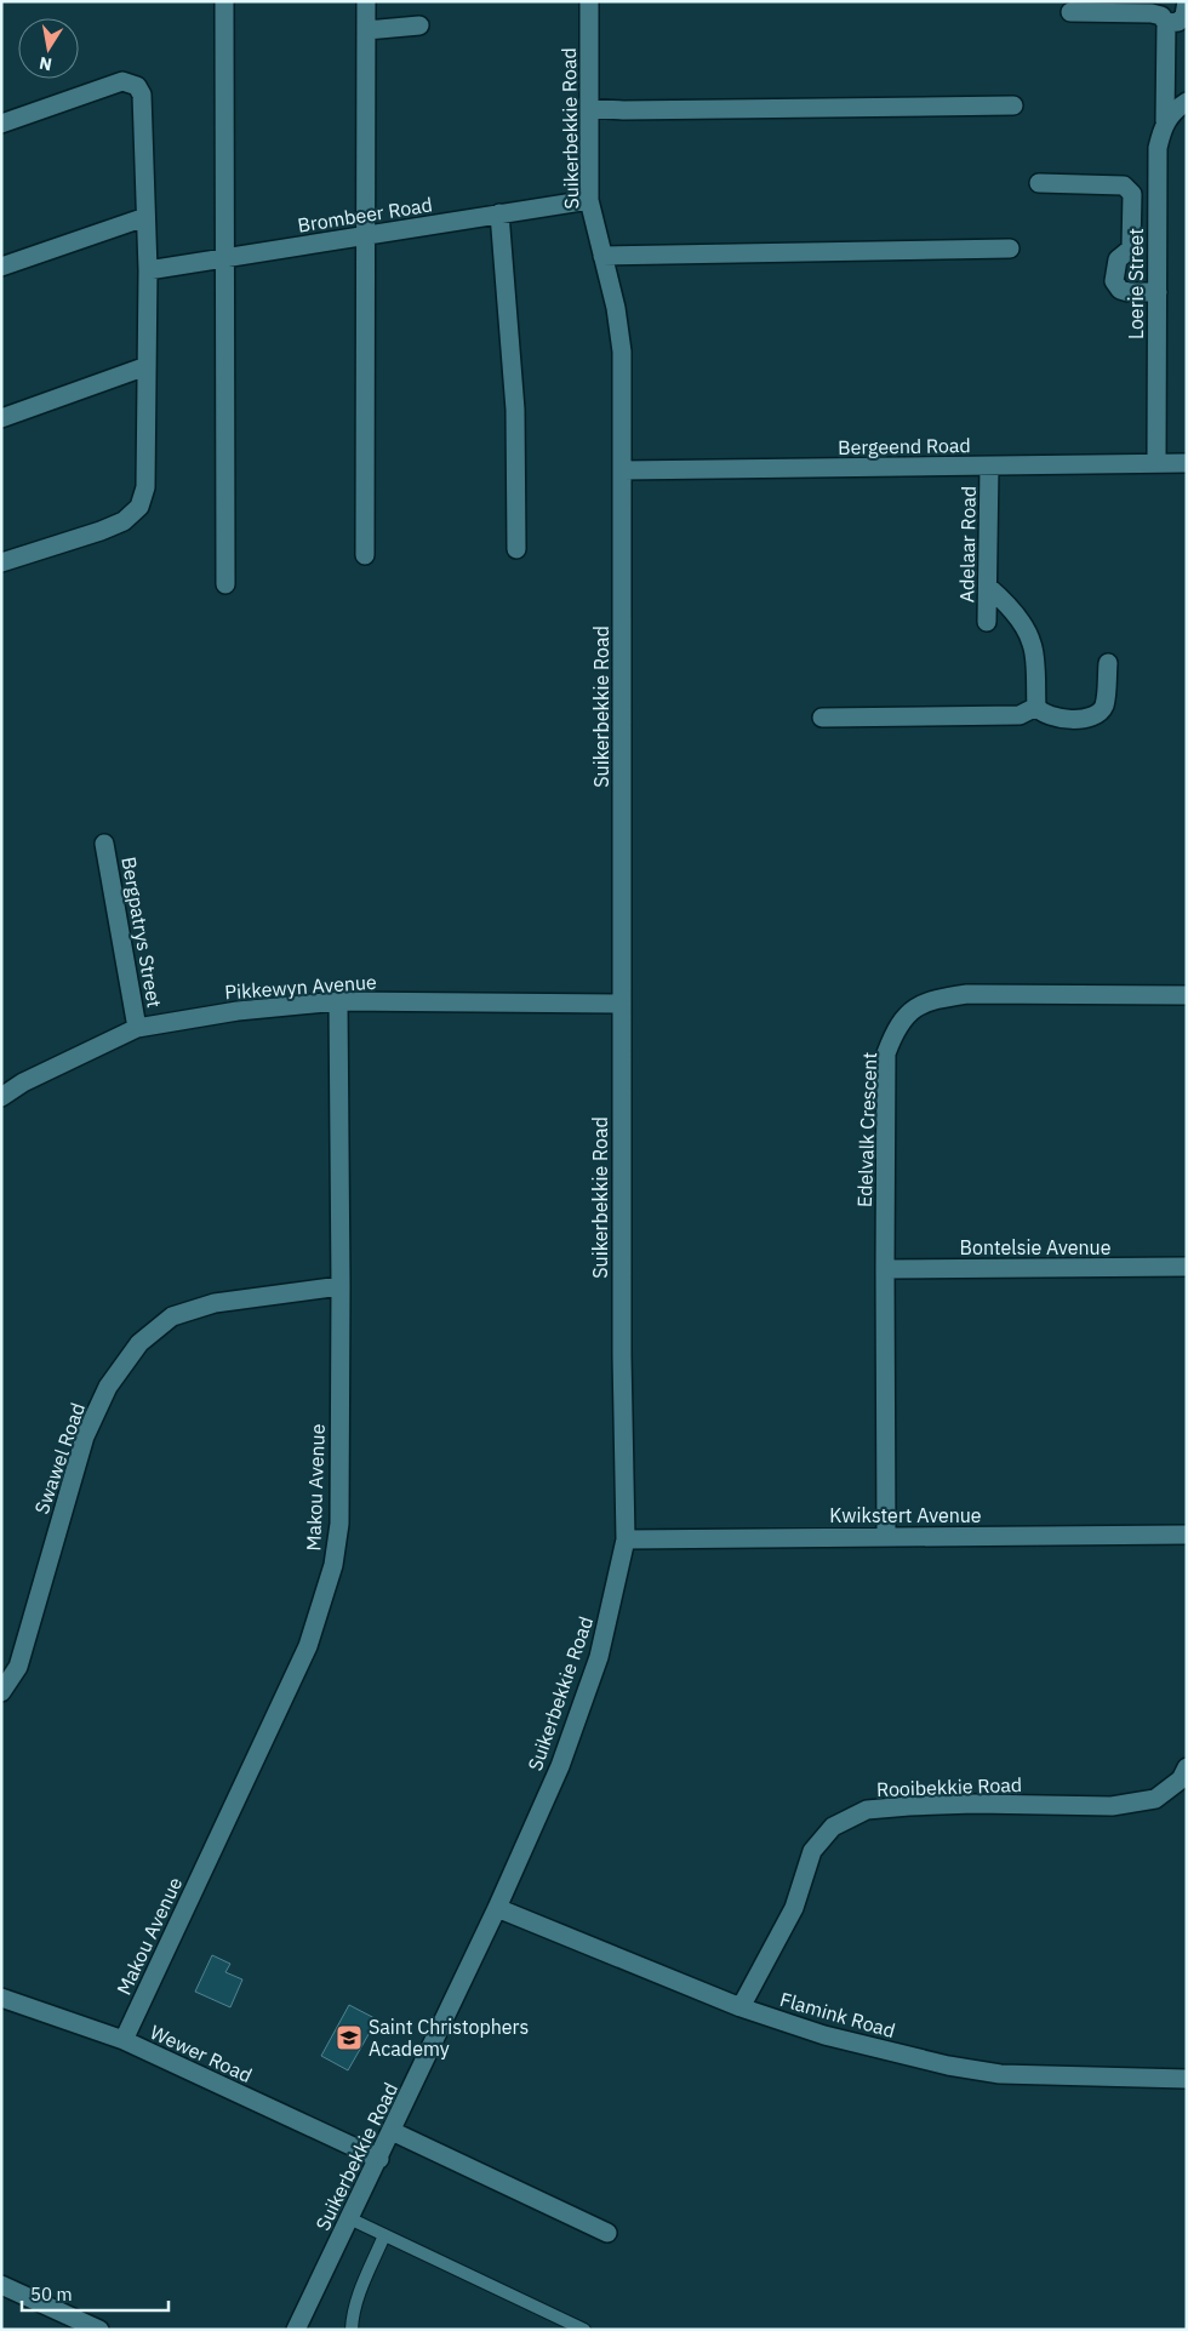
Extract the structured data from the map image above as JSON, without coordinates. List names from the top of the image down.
{
  "streets": {
    "street": [
      "Suikerbekkie Road",
      "Brombeer Road",
      "Loerie Street",
      "Bergeend Road",
      "Adelaar Road",
      "Bergpatrys Street",
      "Pikkewyn Avenue",
      "Edelvalk Crescent",
      "Bontelsie Avenue",
      "Swawel Road",
      "Makou Avenue",
      "Kwikstert Avenue",
      "Rooibekkie Road",
      "Flamink Road",
      "Wewer Road"
    ]
  },
  "crossings": [
    ["Suikerbekkie Road", "Brombeer Road"],
    ["Suikerbekkie Road", "Bergeend Road"],
    ["Suikerbekkie Road", "Pikkewyn Avenue"],
    ["Suikerbekkie Road", "Kwikstert Avenue"],
    ["Suikerbekkie Road", "Flamink Road"],
    ["Suikerbekkie Road", "Wewer Road"],
    ["Loerie Street", "Bergeend Road"],
    ["Bergeend Road", "Adelaar Road"],
    ["Bergpatrys Street", "Pikkewyn Avenue"],
    ["Pikkewyn Avenue", "Makou Avenue"],
    ["Edelvalk Crescent", "Bontelsie Avenue"],
    ["Edelvalk Crescent", "Kwikstert Avenue"],
    ["Swawel Road", "Makou Avenue"],
    ["Makou Avenue", "Wewer Road"],
    ["Rooibekkie Road", "Flamink Road"]
  ],
  "places": {
    "school or university": ["Saint Christophers Academy"]
  },
  "scale_bar": "50 m",
  "north": "bottom"
}
